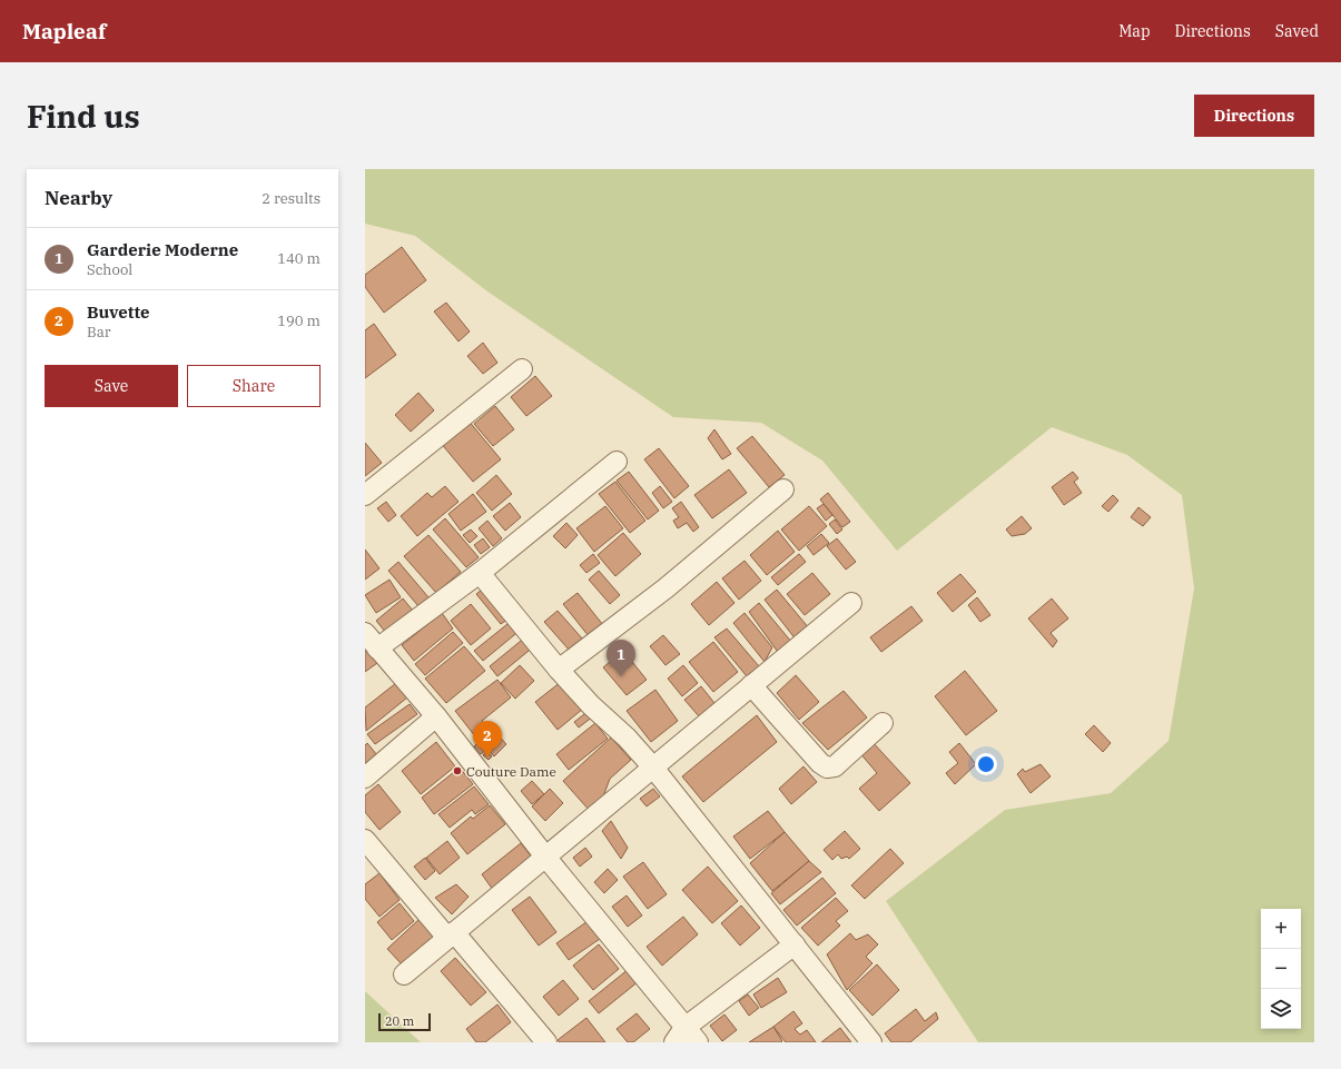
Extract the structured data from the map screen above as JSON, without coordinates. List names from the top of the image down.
{
  "places": ["Couture Dame"],
  "scale_bar": "20 m",
  "page": {
    "header": "Mapleaf",
    "nav": ["Map", "Directions", "Saved"],
    "buttons": [
      "Directions",
      ["Save", "Share"]
    ],
    "title": "Find us",
    "heading": ["Nearby", "2 results"],
    "list": [
      {
        "mark": "1",
        "name": "Garderie Moderne",
        "note": "School",
        "value": "140 m"
      },
      {
        "mark": "2",
        "name": "Buvette",
        "note": "Bar",
        "value": "190 m"
      }
    ],
    "pins": ["1", "2"],
    "map_buttons": ["+", "−"],
    "scale": "20 m"
  }
}
